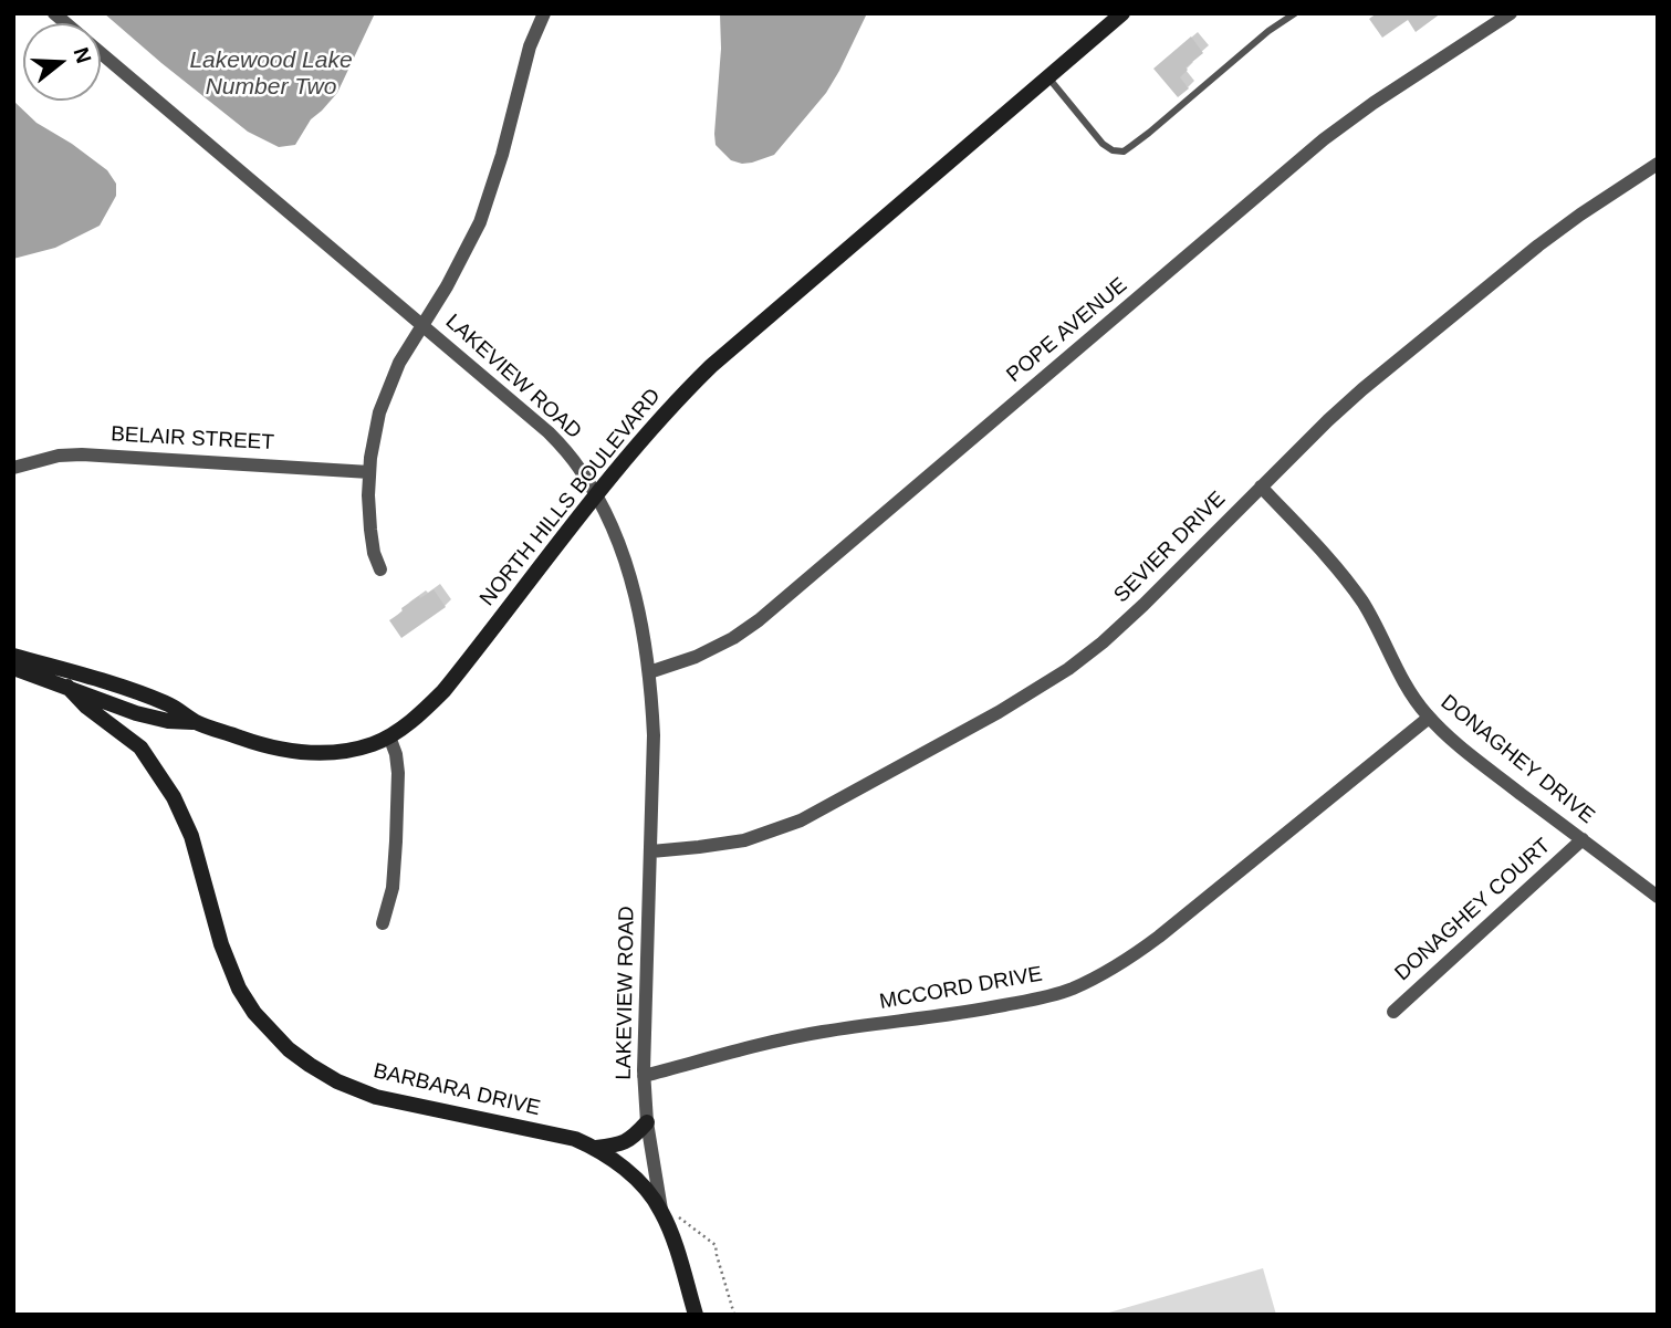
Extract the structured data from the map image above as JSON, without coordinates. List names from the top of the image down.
{
  "streets": {
    "street": [
      "POPE AVENUE",
      "LAKEVIEW ROAD",
      "BELAIR STREET",
      "NORTH HILLS BOULEVARD",
      "SEVIER DRIVE",
      "DONAGHEY DRIVE",
      "DONAGHEY COURT",
      "MCCORD DRIVE",
      "BARBARA DRIVE"
    ]
  },
  "crossings": [
    ["POPE AVENUE", "LAKEVIEW ROAD"],
    ["LAKEVIEW ROAD", "NORTH HILLS BOULEVARD"],
    ["LAKEVIEW ROAD", "SEVIER DRIVE"],
    ["LAKEVIEW ROAD", "MCCORD DRIVE"],
    ["LAKEVIEW ROAD", "BARBARA DRIVE"],
    ["SEVIER DRIVE", "DONAGHEY DRIVE"],
    ["DONAGHEY DRIVE", "DONAGHEY COURT"],
    ["DONAGHEY DRIVE", "MCCORD DRIVE"]
  ],
  "water": ["Lakewood Lake Number Two"],
  "north": "right"
}
